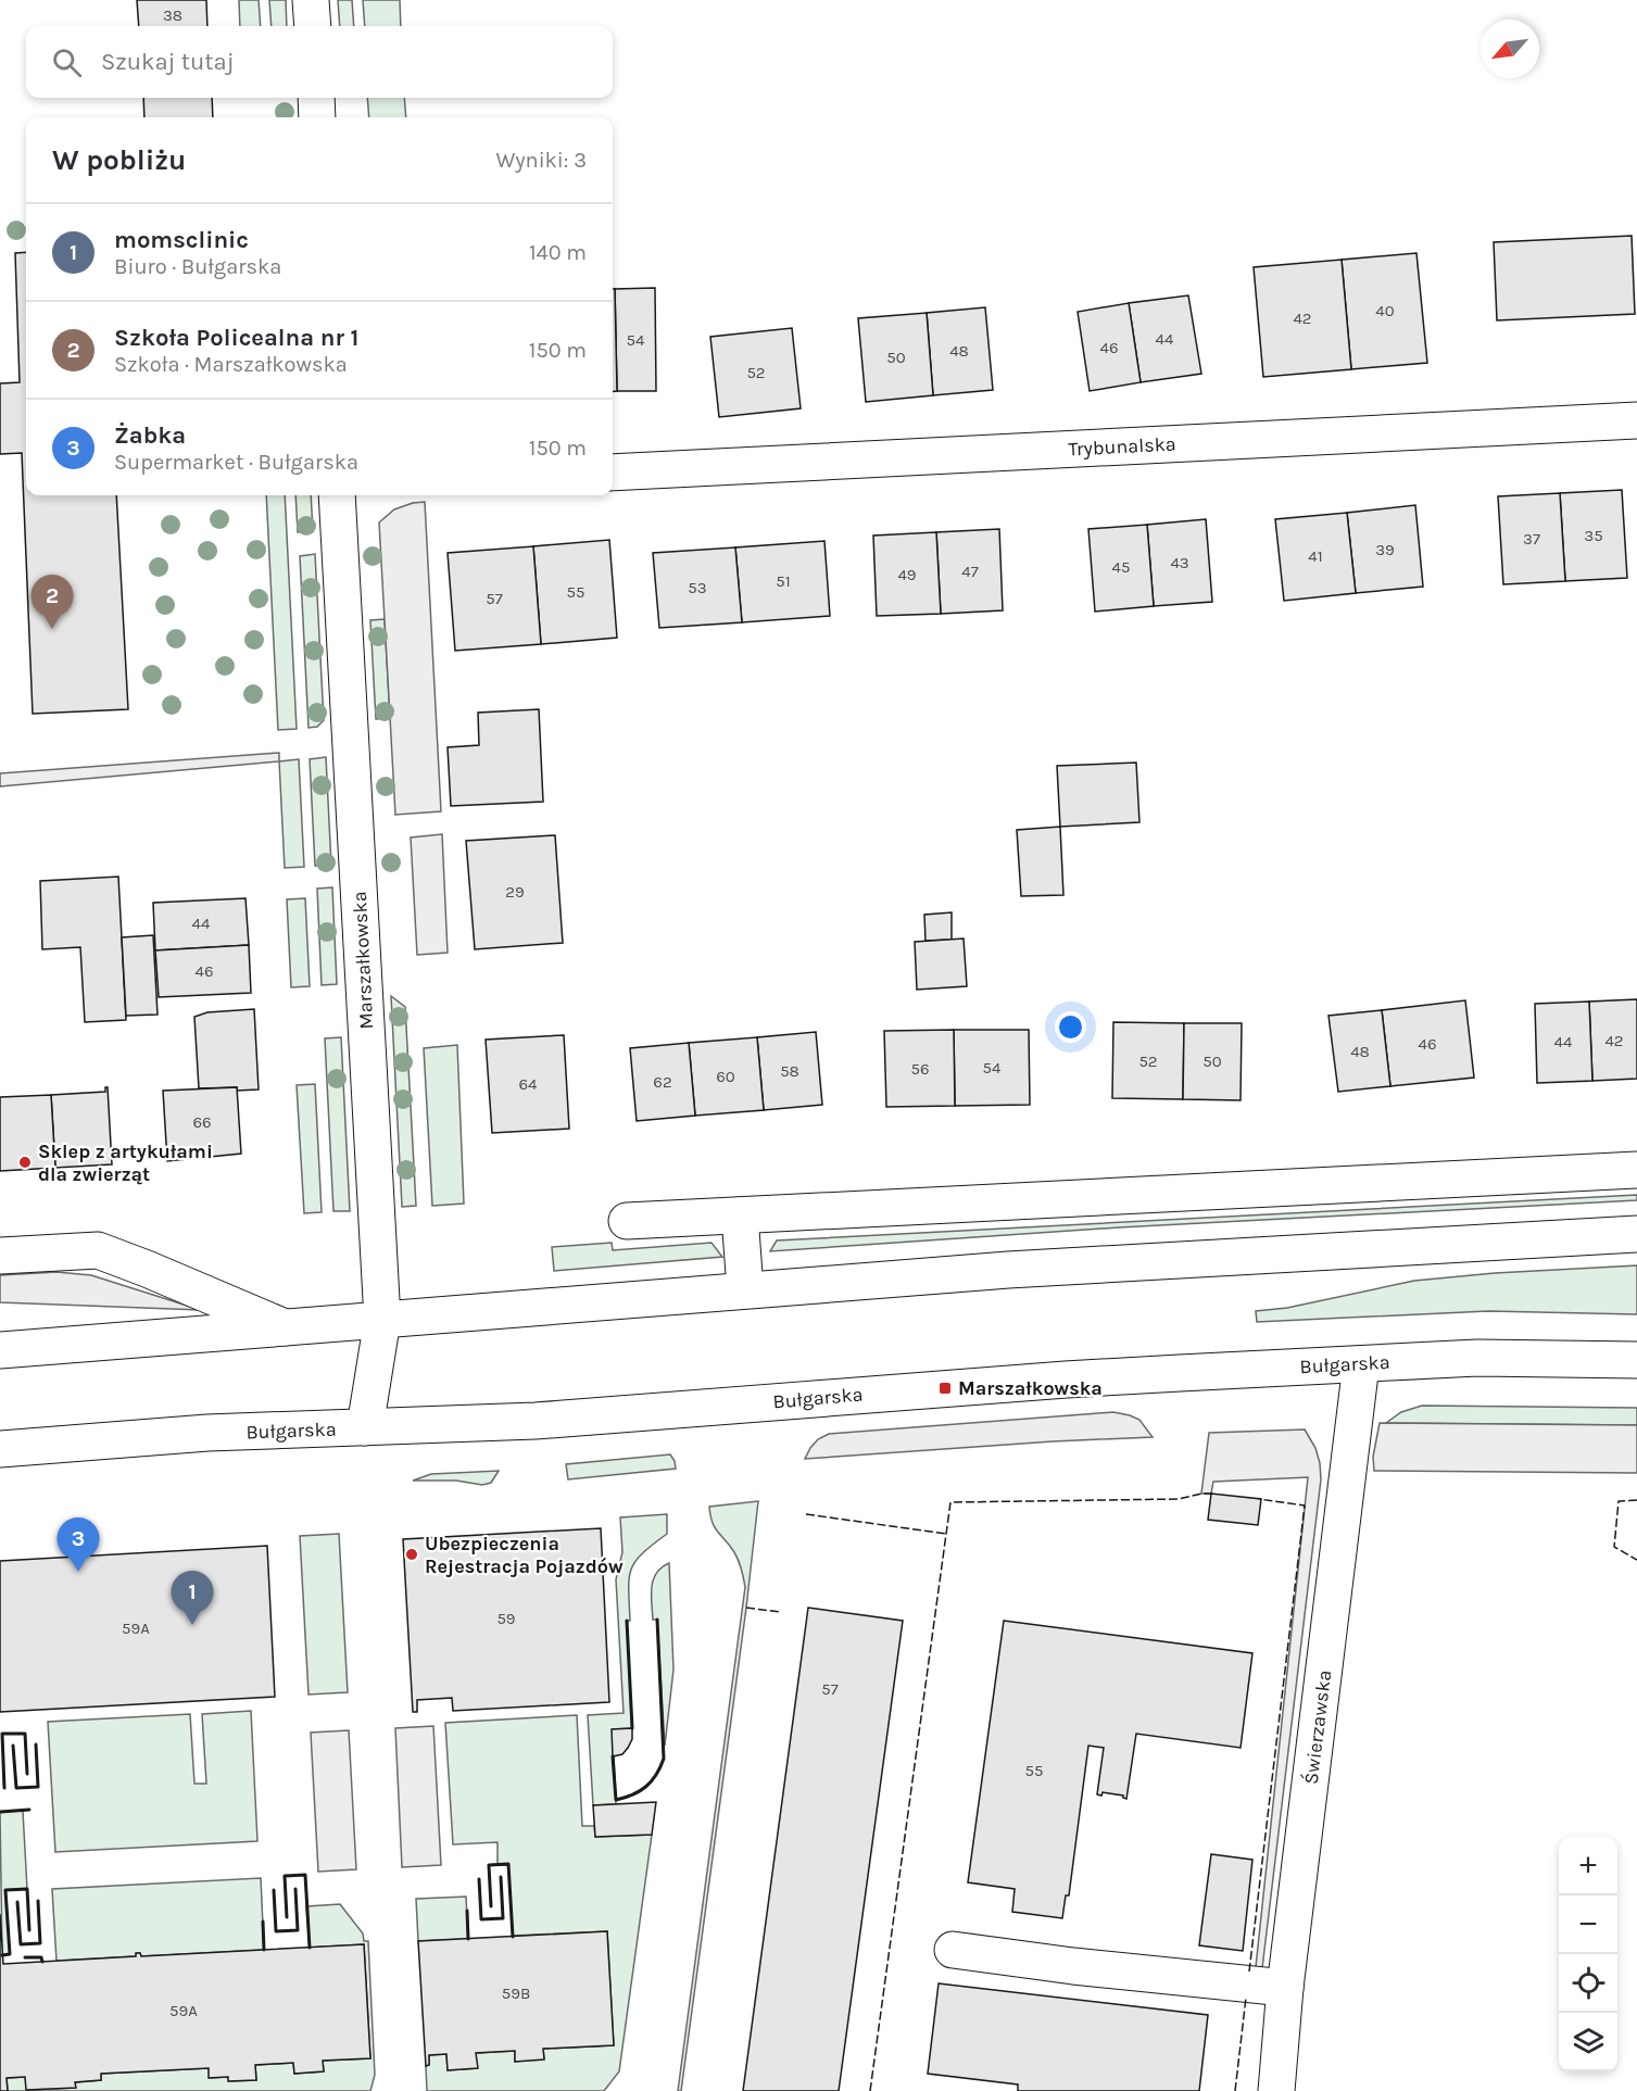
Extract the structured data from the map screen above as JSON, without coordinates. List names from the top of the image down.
{
  "streets": {
    "street": [
      "Trybunalska",
      "Marszałkowska",
      "Bułgarska",
      "Świerzawska"
    ]
  },
  "crossings": [
    ["Marszałkowska", "Bułgarska"],
    ["Bułgarska", "Świerzawska"]
  ],
  "places": {
    "other": ["Sklep z artykułami dla zwierząt", "Ubezpieczenia Rejestracja Pojazdów"],
    "transit": ["Marszałkowska"]
  },
  "house_numbers": [
    "38",
    "40",
    "42",
    "44",
    "54",
    "46",
    "48",
    "50",
    "52",
    "35",
    "37",
    "39",
    "41",
    "43",
    "45",
    "47",
    "49",
    "51",
    "53",
    "55",
    "57",
    "29",
    "44",
    "46",
    "42",
    "44",
    "46",
    "48",
    "52",
    "50",
    "54",
    "56",
    "58",
    "60",
    "62",
    "64",
    "66",
    "59",
    "59A",
    "57",
    "55",
    "59B",
    "59A"
  ],
  "north": "bottom left",
  "page": {
    "search": "Szukaj tutaj",
    "heading": ["W pobliżu", "Wyniki: 3"],
    "list": [
      {
        "mark": "1",
        "name": "momsclinic",
        "note": "Biuro · Bułgarska",
        "value": "140 m"
      },
      {
        "mark": "2",
        "name": "Szkoła Policealna nr 1",
        "note": "Szkoła · Marszałkowska",
        "value": "150 m"
      },
      {
        "mark": "3",
        "name": "Żabka",
        "note": "Supermarket · Bułgarska",
        "value": "150 m"
      }
    ],
    "pins": ["2", "3", "1"],
    "map_buttons": ["+", "−"]
  }
}
